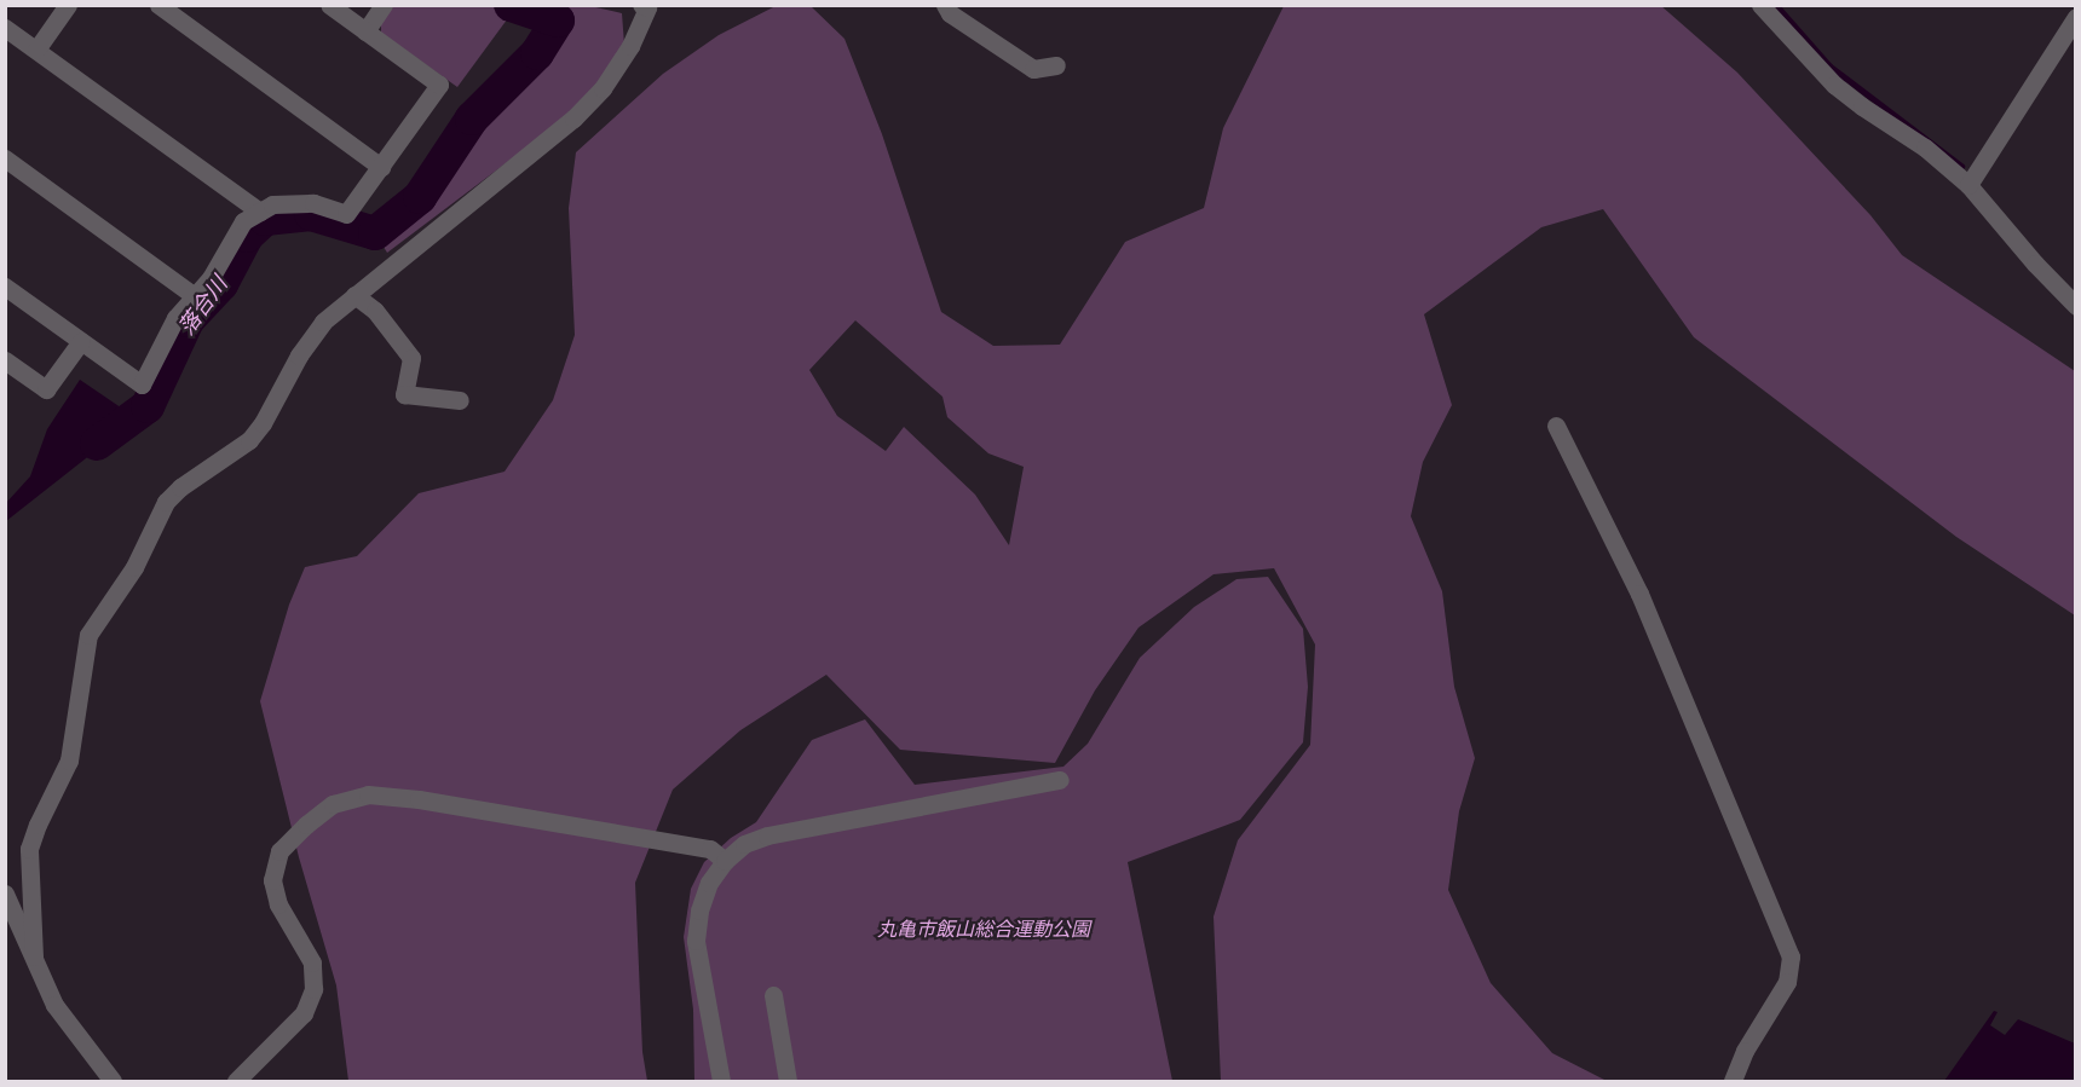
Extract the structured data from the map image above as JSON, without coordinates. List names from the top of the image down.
{
  "water": ["落合川"],
  "parks": ["丸亀市飯山総合運動公園"]
}
